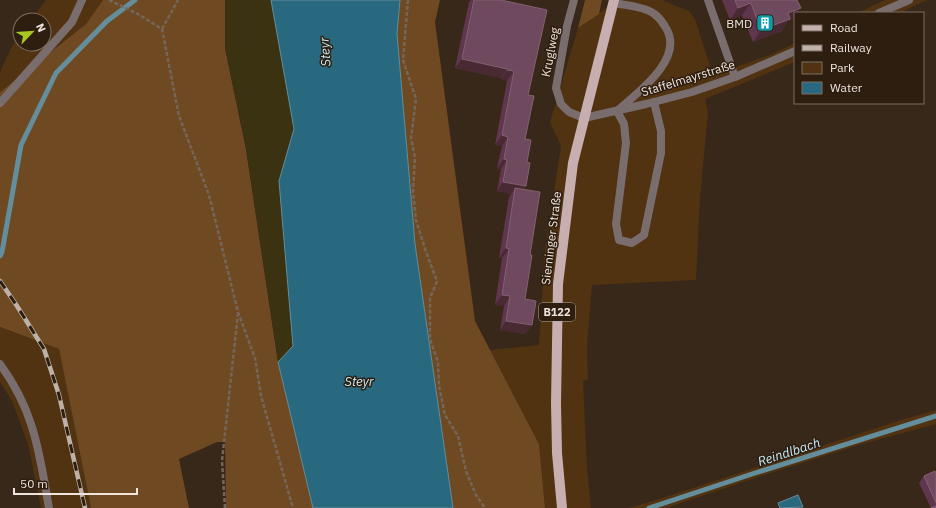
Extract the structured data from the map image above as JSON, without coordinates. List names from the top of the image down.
{
  "streets": {
    "main road": ["Sierninger Straße", "B122"],
    "street": ["Kruglweg", "Staffelmayrstraße"]
  },
  "crossings": [
    ["Kruglweg", "Staffelmayrstraße"],
    ["Kruglweg", "Sierninger Straße"],
    ["Staffelmayrstraße", "Sierninger Straße"]
  ],
  "water": ["Steyr", "Reindlbach"],
  "places": {
    "building": ["BMD"]
  },
  "legend": [
    "Road",
    "Railway",
    "Park",
    "Water"
  ],
  "scale_bar": "50 m",
  "north": "top right"
}
